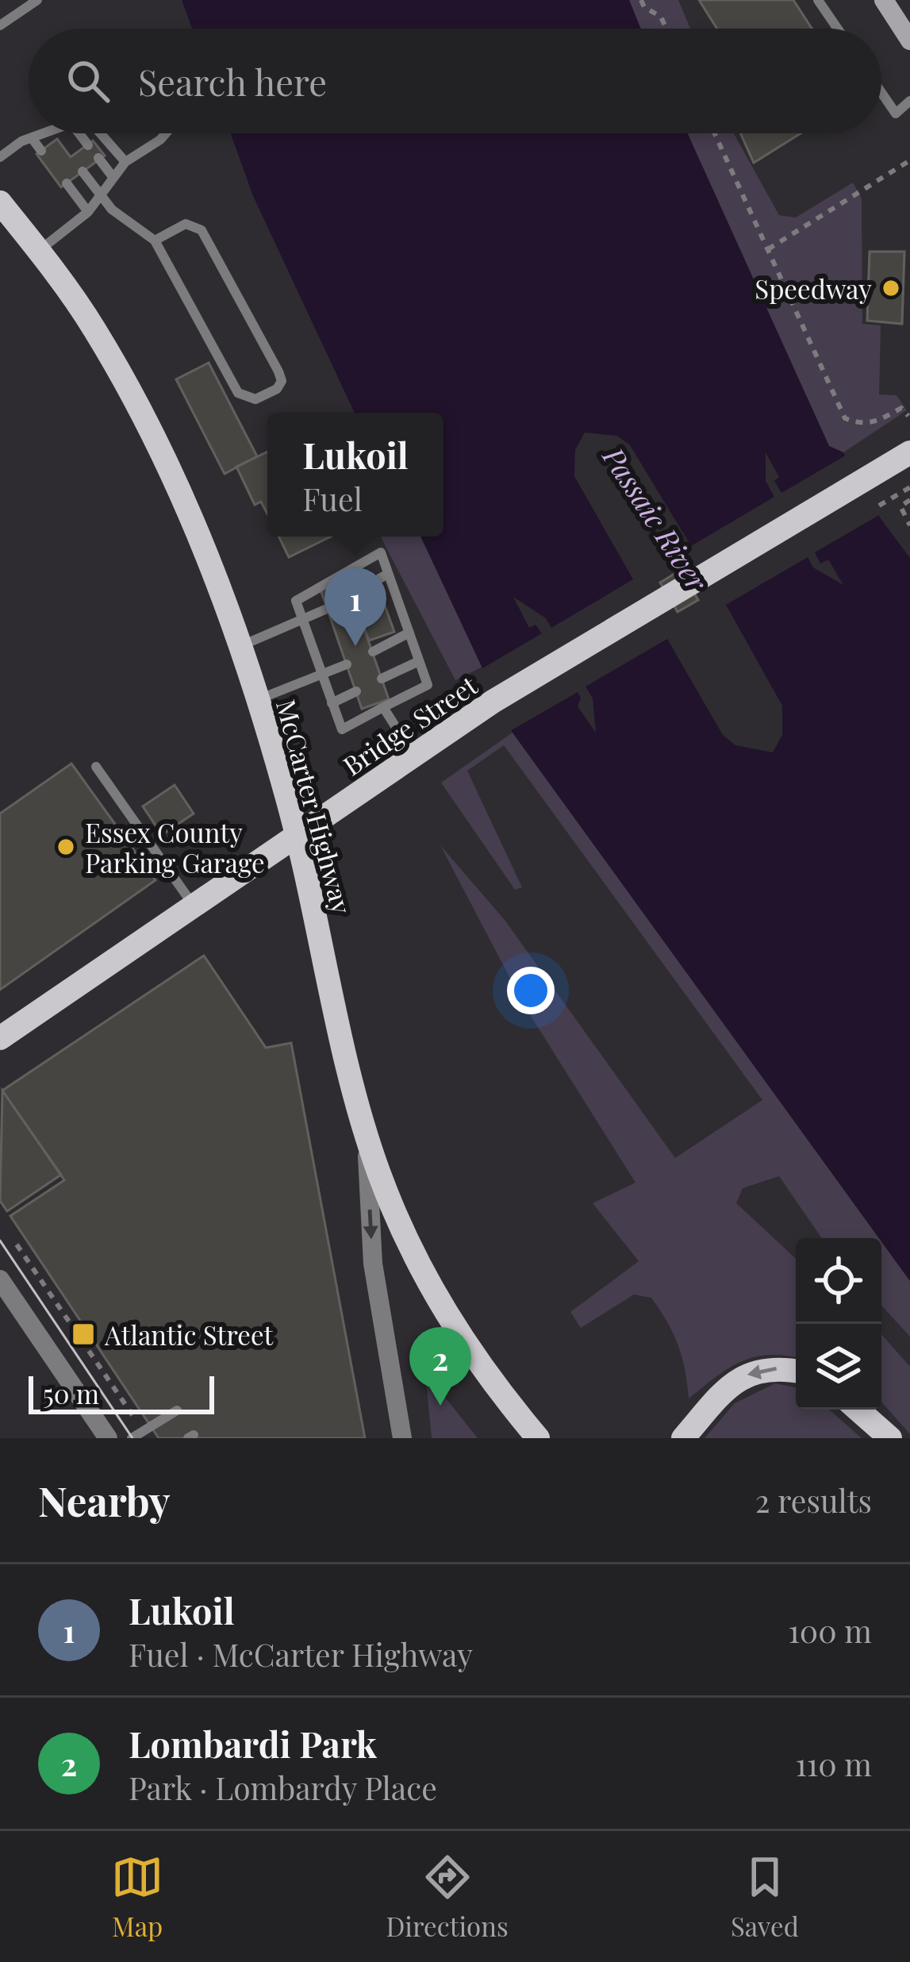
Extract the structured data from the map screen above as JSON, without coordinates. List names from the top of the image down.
{
  "streets": {
    "main road": ["Bridge Street", "McCarter Highway"]
  },
  "crossings": [
    ["Bridge Street", "McCarter Highway"]
  ],
  "water": ["Passaic River"],
  "places": {
    "other": ["Speedway", "Essex County Parking Garage"],
    "transit": ["Atlantic Street"]
  },
  "scale_bar": "50 m",
  "page": {
    "search": "Search here",
    "popup": ["Lukoil", "Fuel"],
    "pins": ["1", "2"],
    "scale": "50 m",
    "heading": ["Nearby", "2 results"],
    "list": [
      {
        "mark": "1",
        "name": "Lukoil",
        "note": "Fuel · McCarter Highway",
        "value": "100 m"
      },
      {
        "mark": "2",
        "name": "Lombardi Park",
        "note": "Park · Lombardy Place",
        "value": "110 m"
      }
    ],
    "nav": ["Map", "Directions", "Saved"]
  }
}
